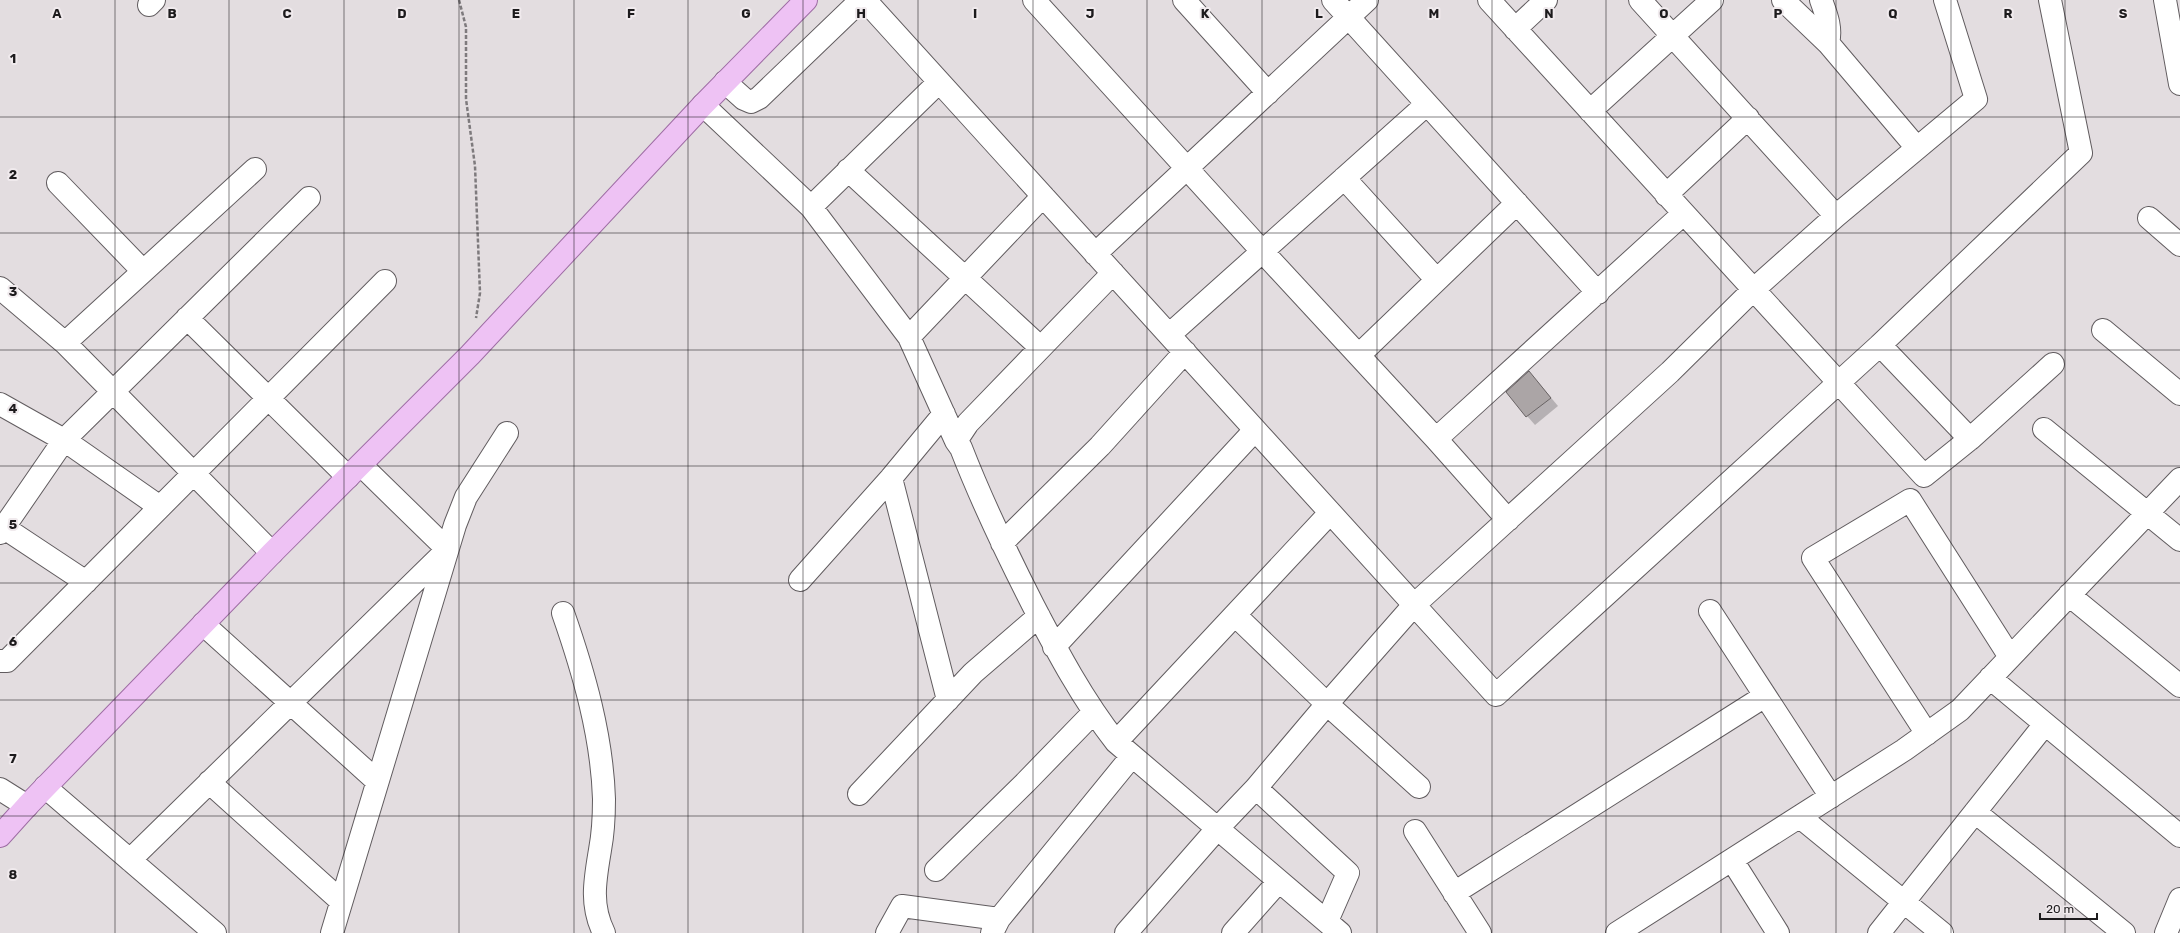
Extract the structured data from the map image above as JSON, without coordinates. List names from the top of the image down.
{
  "scale_bar": "20 m",
  "grid": {
    "columns": [
      "A",
      "B",
      "C",
      "D",
      "E",
      "F",
      "G",
      "H",
      "I",
      "J",
      "K",
      "L",
      "M",
      "N",
      "O",
      "P",
      "Q",
      "R",
      "S"
    ],
    "rows": [
      "1",
      "2",
      "3",
      "4",
      "5",
      "6",
      "7",
      "8"
    ]
  }
}
